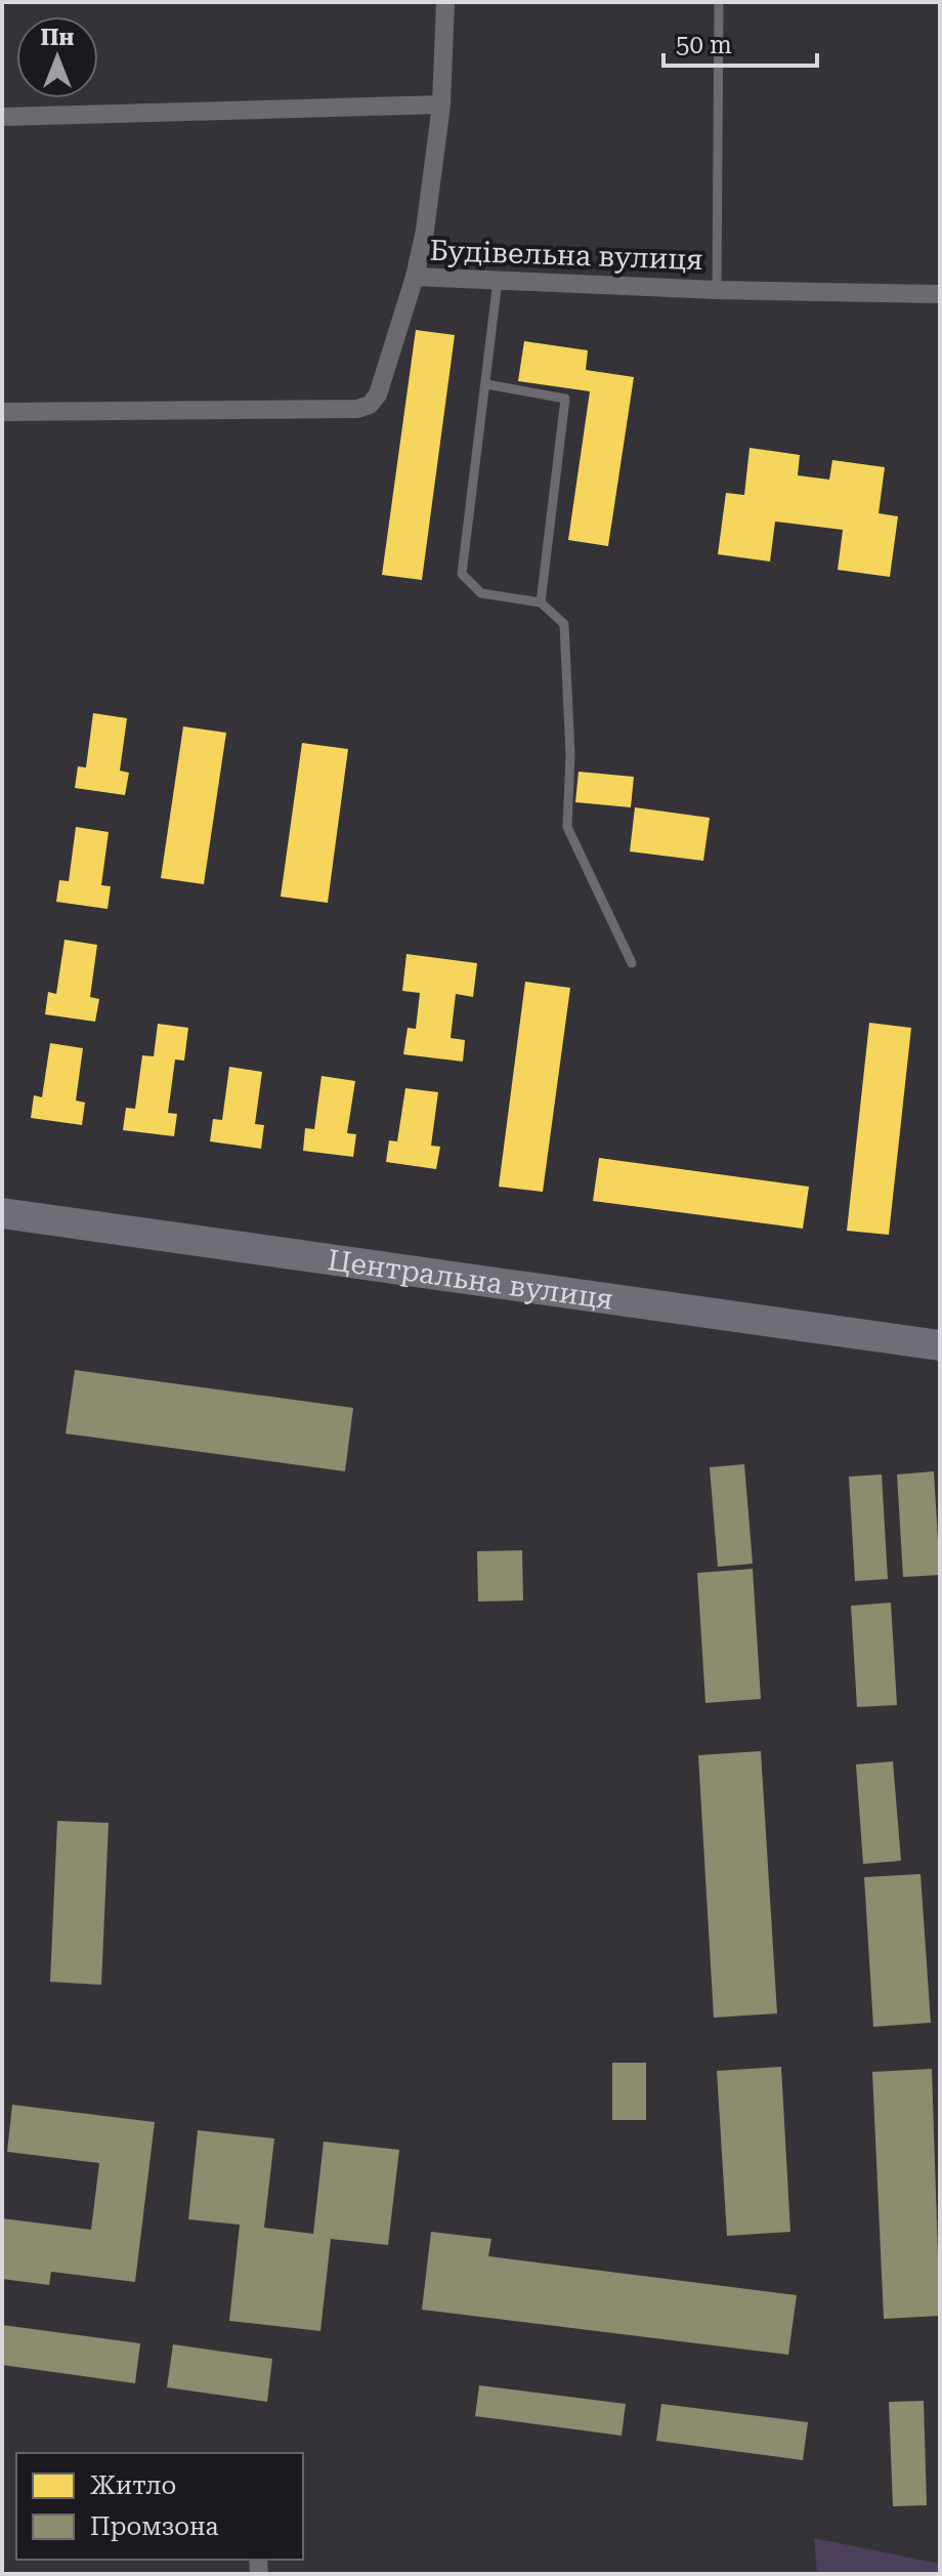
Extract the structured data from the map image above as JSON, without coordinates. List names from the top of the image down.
{
  "streets": {
    "highway": ["Центральна вулиця"],
    "street": ["Будівельна вулиця"]
  },
  "legend": ["Житло", "Промзона"],
  "scale_bar": "50 m",
  "north": "top"
}
